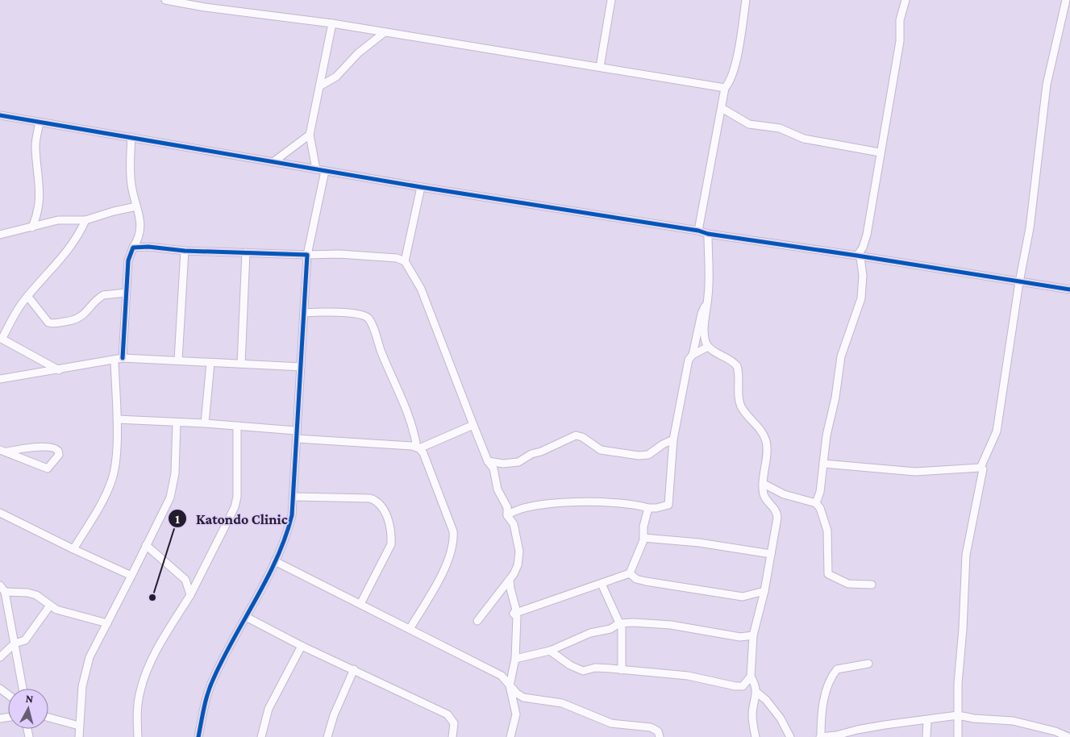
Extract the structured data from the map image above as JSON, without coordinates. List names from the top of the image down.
{
  "places": ["Katondo Clinic"],
  "north": "top"
}
